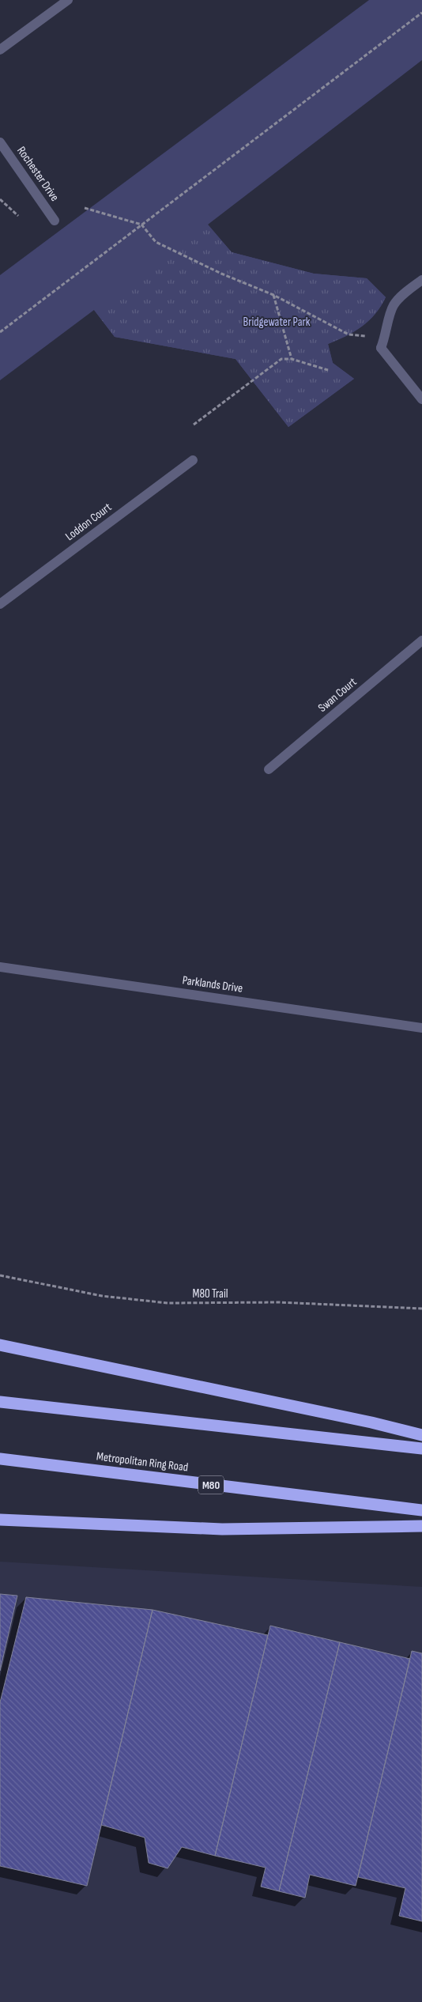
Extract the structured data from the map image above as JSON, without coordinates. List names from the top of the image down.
{
  "streets": {
    "highway": ["Metropolitan Ring Road", "M80"],
    "street": [
      "Rochester Drive",
      "Loddon Court",
      "Swan Court",
      "Parklands Drive"
    ],
    "path": ["M80 Trail"]
  },
  "parks": ["Bridgewater Park"]
}
